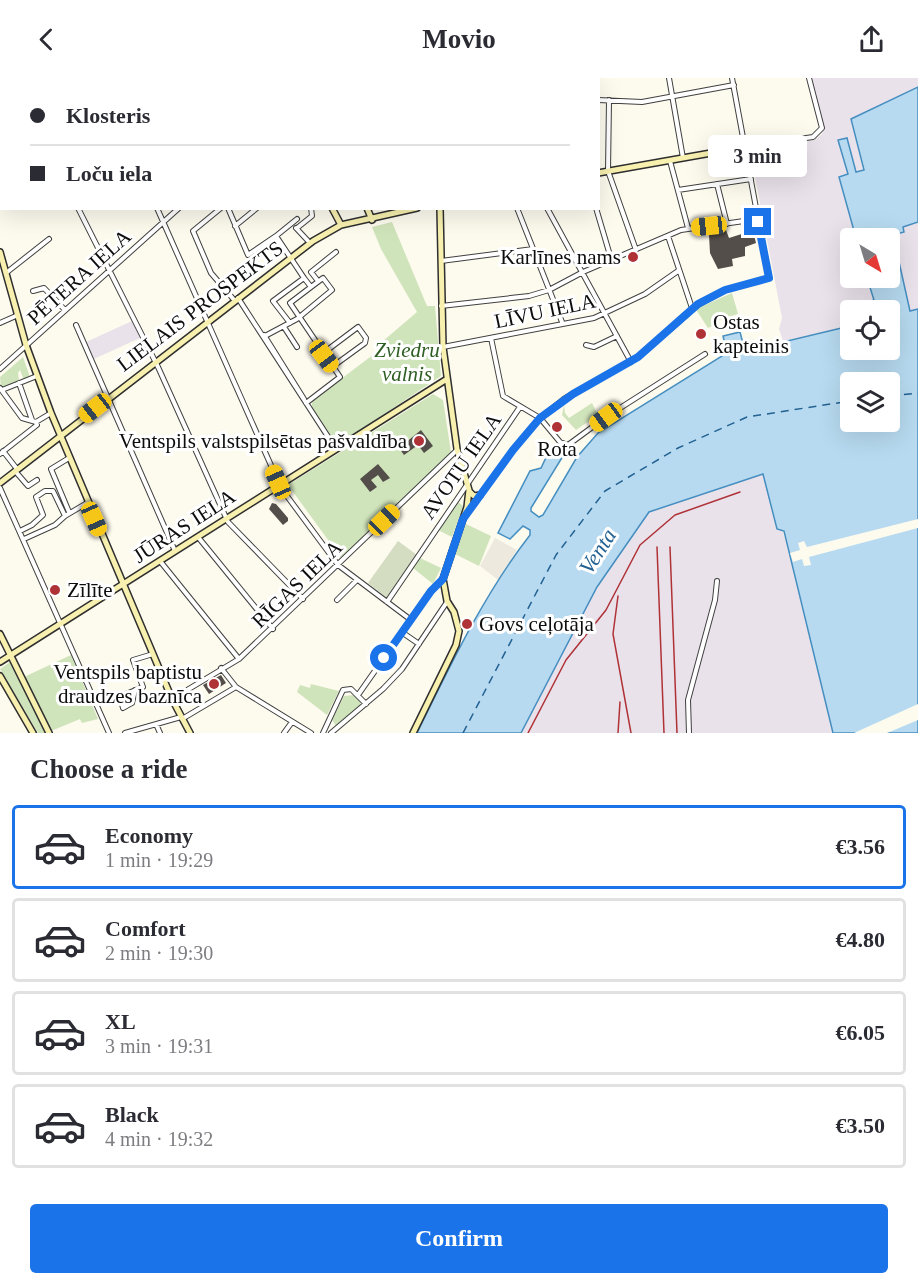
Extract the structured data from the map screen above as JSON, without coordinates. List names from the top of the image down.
{
  "streets": {
    "street": [
      "PĒTERA IELA",
      "LIELAIS PROSPEKTS",
      "LĪVU IELA",
      "AVOTU IELA",
      "JŪRAS IELA",
      "RĪGAS IELA"
    ]
  },
  "water": ["Venta"],
  "parks": ["Zviedru valnis"],
  "places": [
    "Karlīnes nams",
    "Ostas kapteinis",
    "Rota",
    "Ventspils valstspilsētas pašvaldība",
    "Zīlīte",
    "Govs ceļotāja",
    "Ventspils baptistu draudzes baznīca"
  ],
  "north": "bottom right",
  "page": {
    "header": "Movio",
    "banner": ["Klosteris", "Loču iela"],
    "bubble": "3 min",
    "heading": "Choose a ride",
    "list": [
      {
        "name": "Economy",
        "note": "1 min · 19:29",
        "value": "€3.56"
      },
      {
        "name": "Comfort",
        "note": "2 min · 19:30",
        "value": "€4.80"
      },
      {
        "name": "XL",
        "note": "3 min · 19:31",
        "value": "€6.05"
      },
      {
        "name": "Black",
        "note": "4 min · 19:32",
        "value": "€3.50"
      }
    ],
    "buttons": "Confirm"
  }
}
